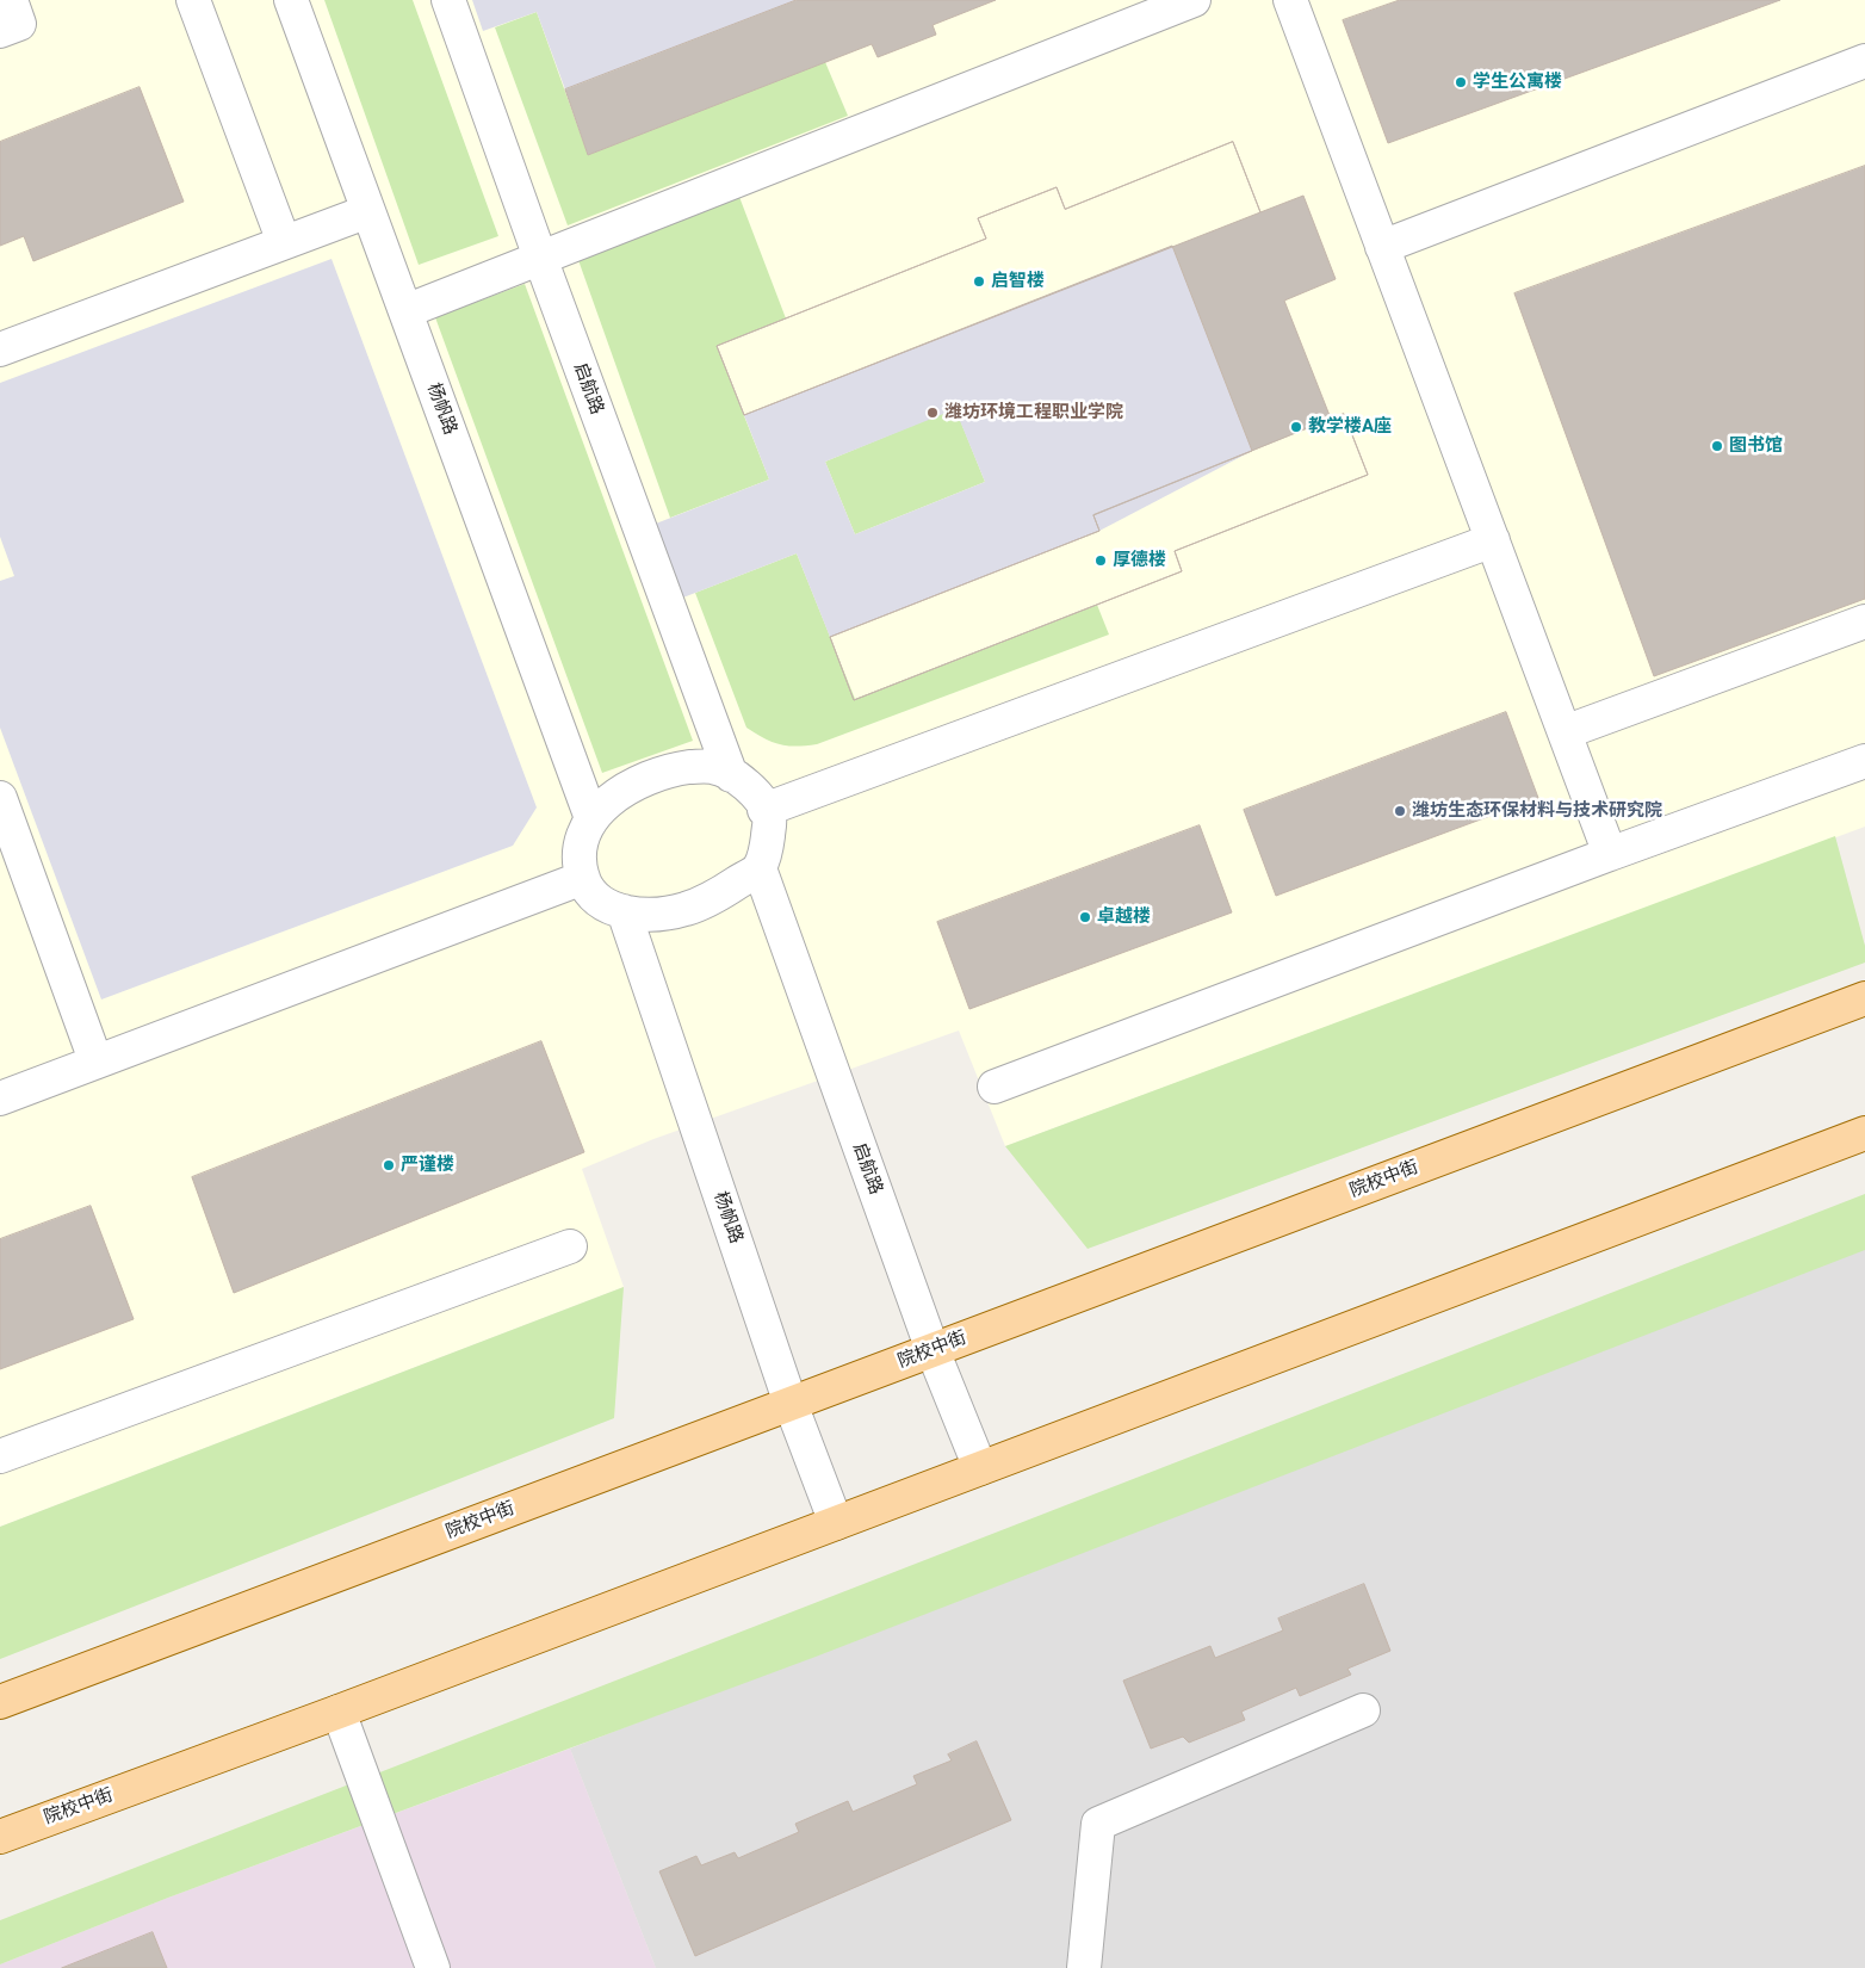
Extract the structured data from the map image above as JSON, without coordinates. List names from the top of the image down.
{
  "streets": {
    "main road": ["院校中街"],
    "lane": ["启航路", "杨帆路"]
  },
  "crossings": [
    ["启航路", "杨帆路"],
    ["启航路", "院校中街"],
    ["杨帆路", "院校中街"]
  ],
  "places": [
    "学生公寓楼",
    "启智楼",
    "潍坊环境工程职业学院",
    "教学楼A座",
    "图书馆",
    "厚德楼",
    "潍坊生态环保材料与技术研究院",
    "卓越楼",
    "严谨楼"
  ]
}
